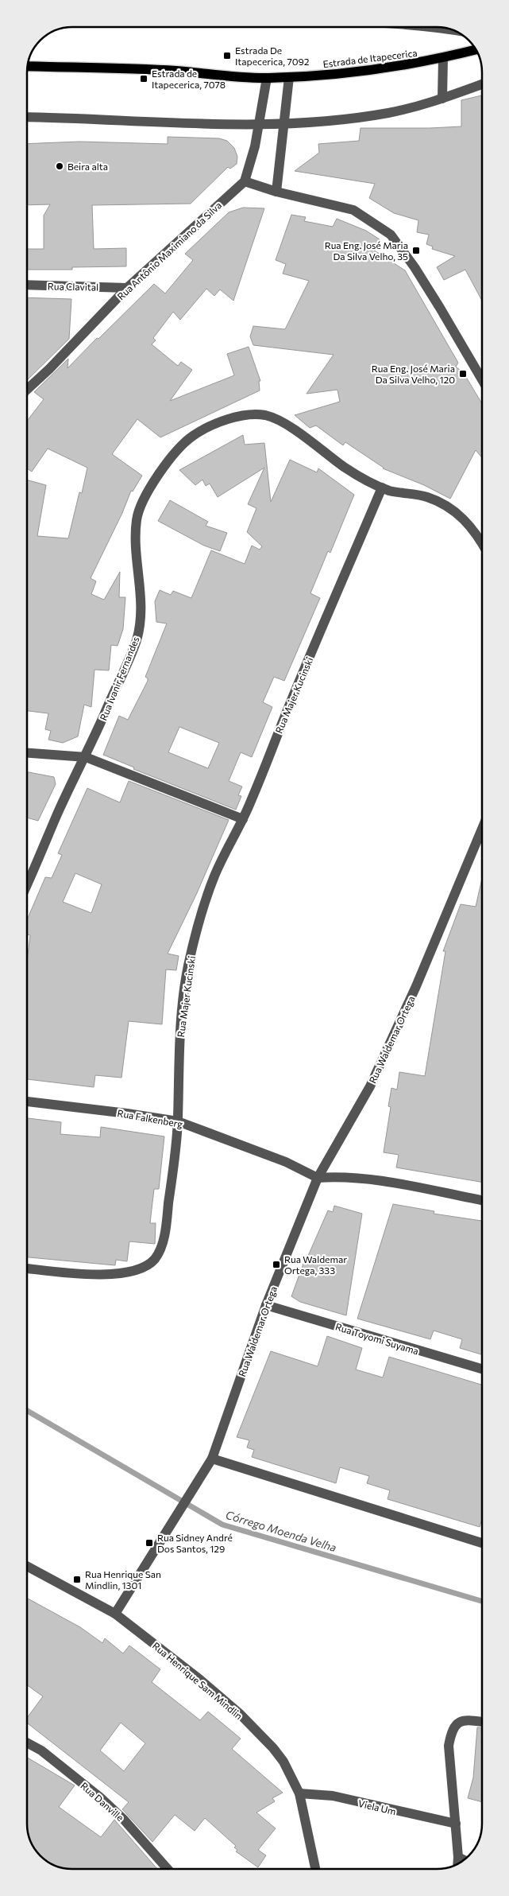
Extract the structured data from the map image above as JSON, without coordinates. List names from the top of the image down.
{
  "streets": {
    "main road": ["Estrada de Itapecerica"],
    "street": [
      "Rua Antônio Maximiano da Silva",
      "Rua Clavital",
      "Rua Ivanir Fernandes",
      "Rua Majer Kucinski",
      "Rua Waldemar Ortega",
      "Rua Falkenberg",
      "Rua Toyomi Suyama",
      "Rua Henrique Sam Mindlin",
      "Rua Danville",
      "Viela Um"
    ]
  },
  "crossings": [
    ["Rua Antônio Maximiano da Silva", "Rua Clavital"],
    ["Rua Ivanir Fernandes", "Rua Majer Kucinski"],
    ["Rua Majer Kucinski", "Rua Falkenberg"],
    ["Rua Waldemar Ortega", "Rua Falkenberg"],
    ["Rua Waldemar Ortega", "Rua Toyomi Suyama"],
    ["Rua Waldemar Ortega", "Rua Henrique Sam Mindlin"],
    ["Rua Henrique Sam Mindlin", "Viela Um"]
  ],
  "water": ["Córrego Moenda Velha"],
  "places": {
    "transit": [
      "Estrada De Itapecerica, 7092",
      "Estrada de Itapecerica, 7078",
      "Rua Eng. José Maria Da Silva Velho, 35",
      "Rua Eng. José Maria Da Silva Velho, 120",
      "Rua Waldemar Ortega, 333",
      "Rua Sidney André Dos Santos, 129",
      "Rua Henrique San Mindlin, 1301"
    ],
    "other": ["Beira alta"]
  }
}
